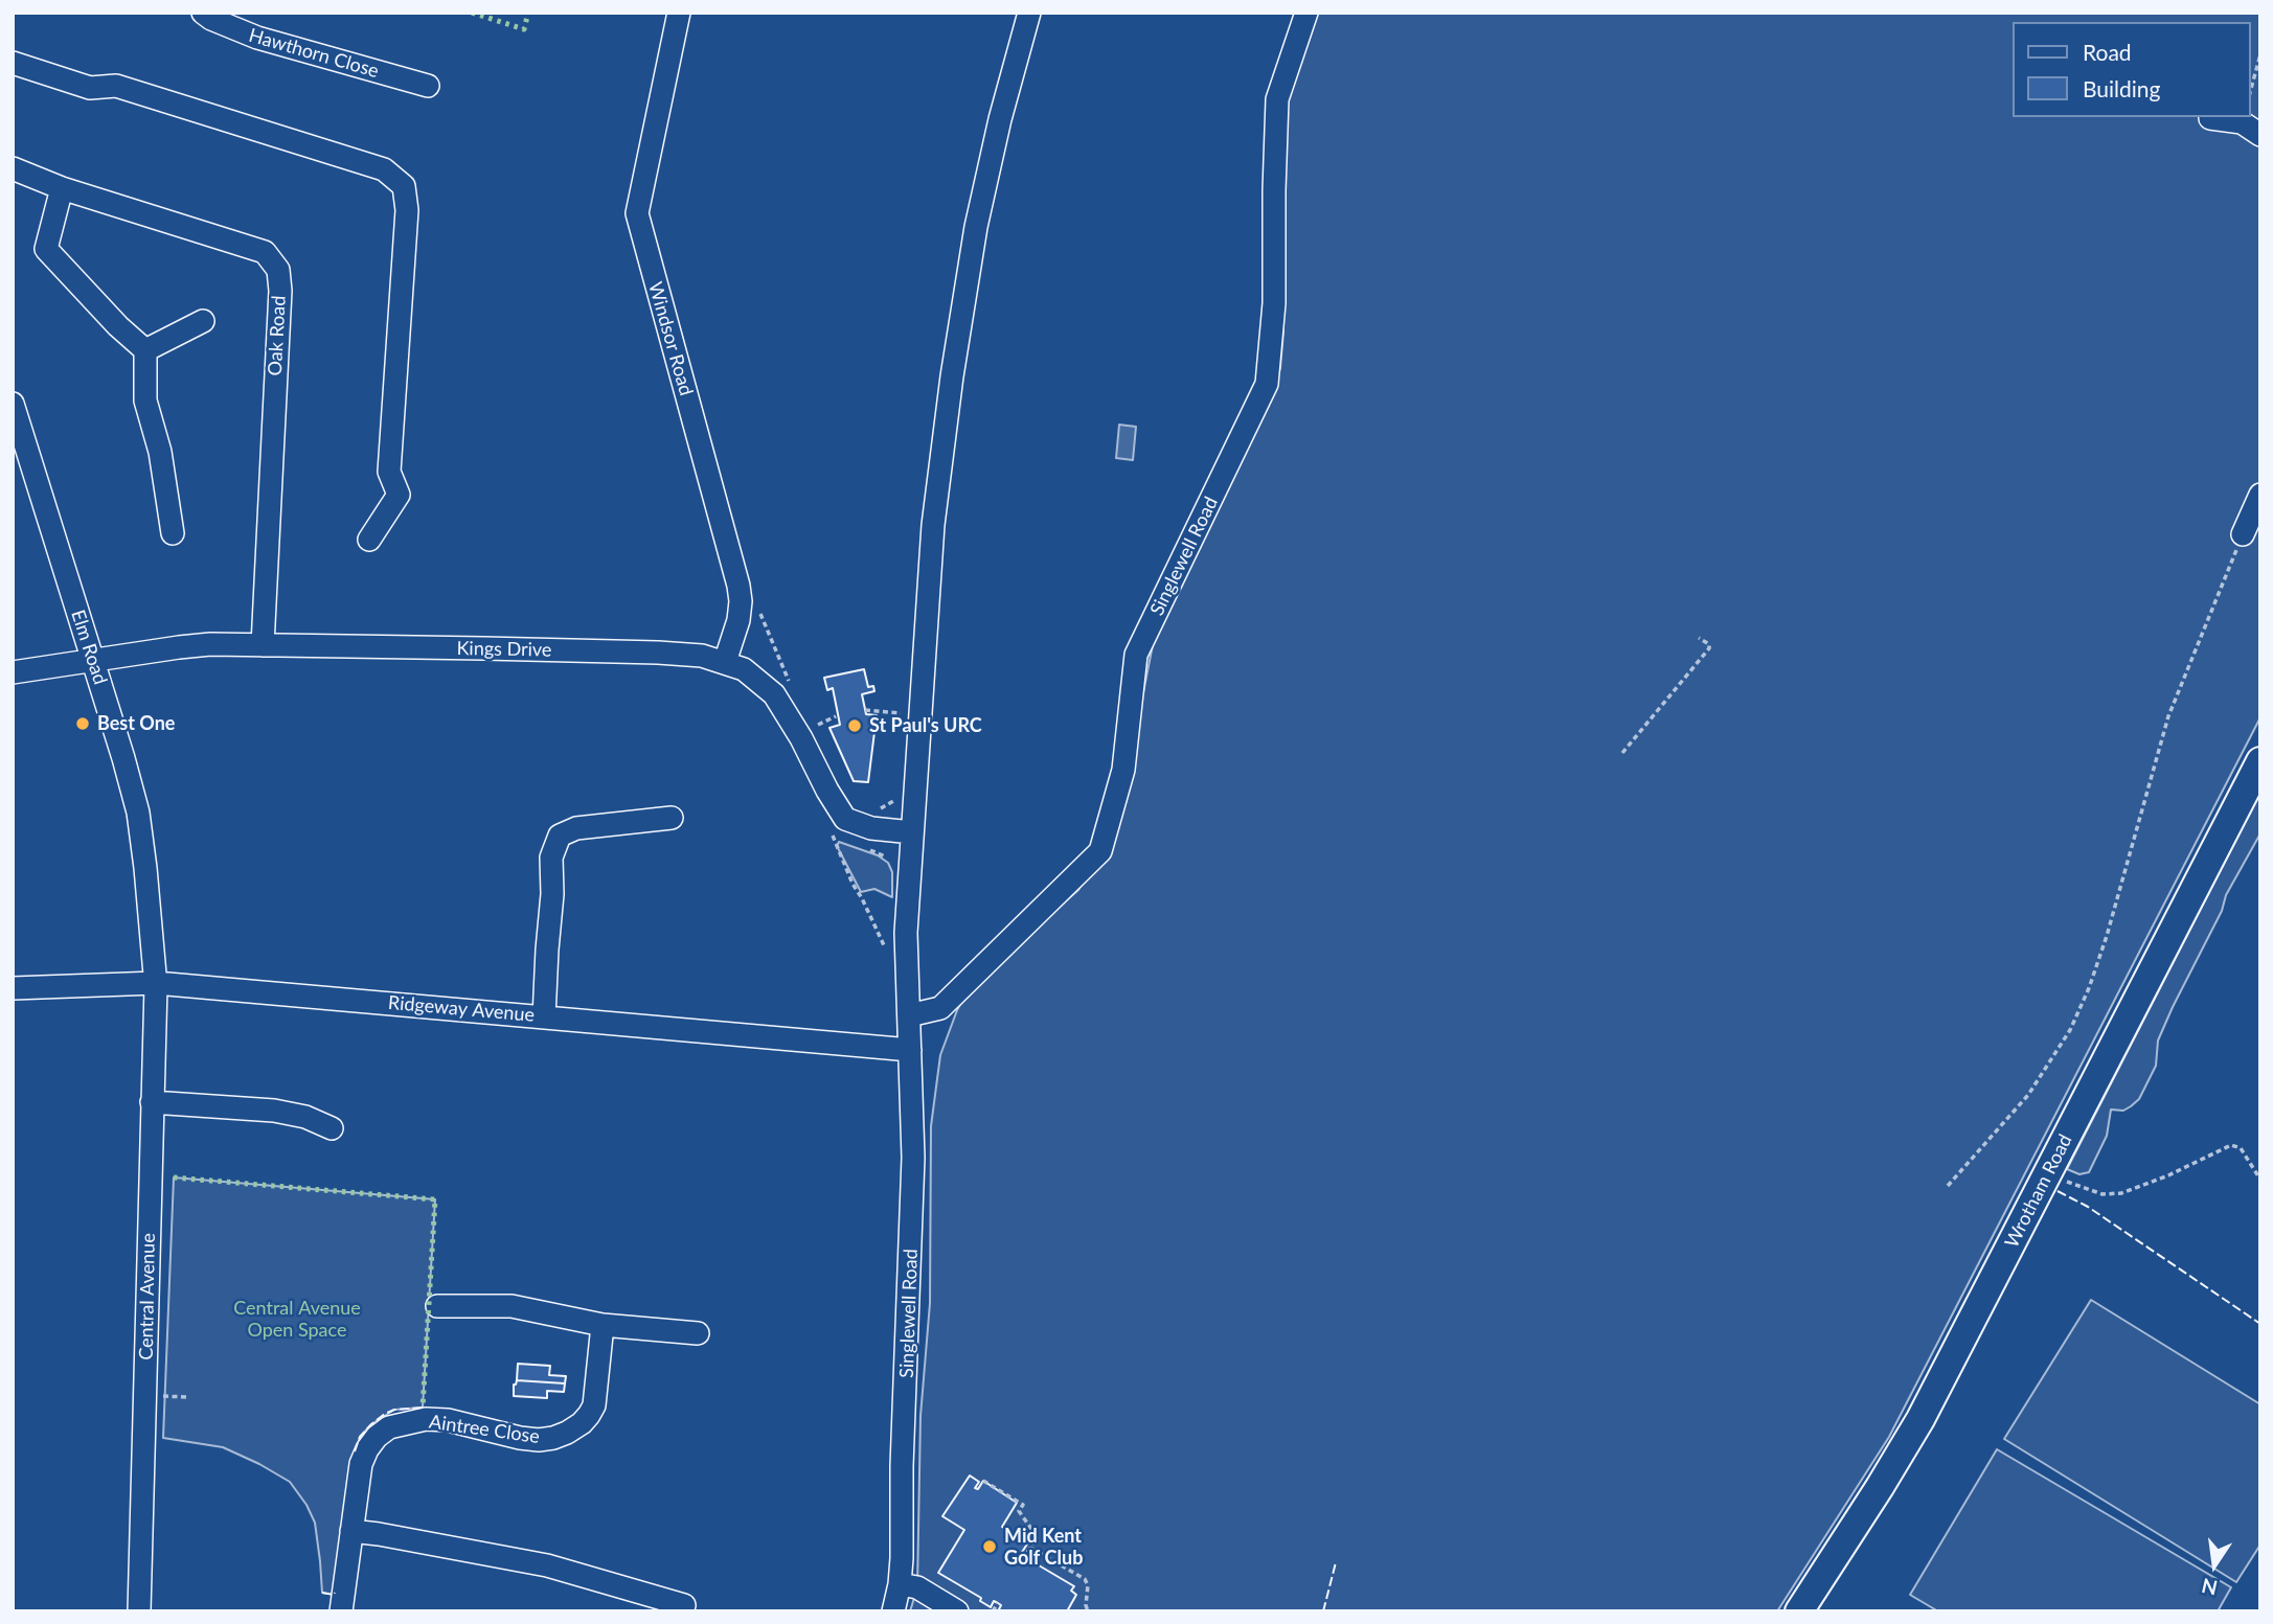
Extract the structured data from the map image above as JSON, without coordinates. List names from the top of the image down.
{
  "streets": {
    "main road": ["Wrotham Road"],
    "street": [
      "Hawthorn Close",
      "Oak Road",
      "Windsor Road",
      "Singlewell Road",
      "Elm Road",
      "Kings Drive",
      "Ridgeway Avenue",
      "Central Avenue",
      "Aintree Close"
    ]
  },
  "crossings": [
    ["Oak Road", "Kings Drive"],
    ["Windsor Road", "Kings Drive"],
    ["Singlewell Road", "Kings Drive"],
    ["Singlewell Road", "Ridgeway Avenue"],
    ["Elm Road", "Kings Drive"],
    ["Elm Road", "Ridgeway Avenue"],
    ["Elm Road", "Central Avenue"],
    ["Ridgeway Avenue", "Central Avenue"]
  ],
  "parks": ["Central Avenue Open Space"],
  "places": ["Best One", "St Paul's URC", "Mid Kent Golf Club"],
  "legend": ["Road", "Building"],
  "north": "bottom"
}
